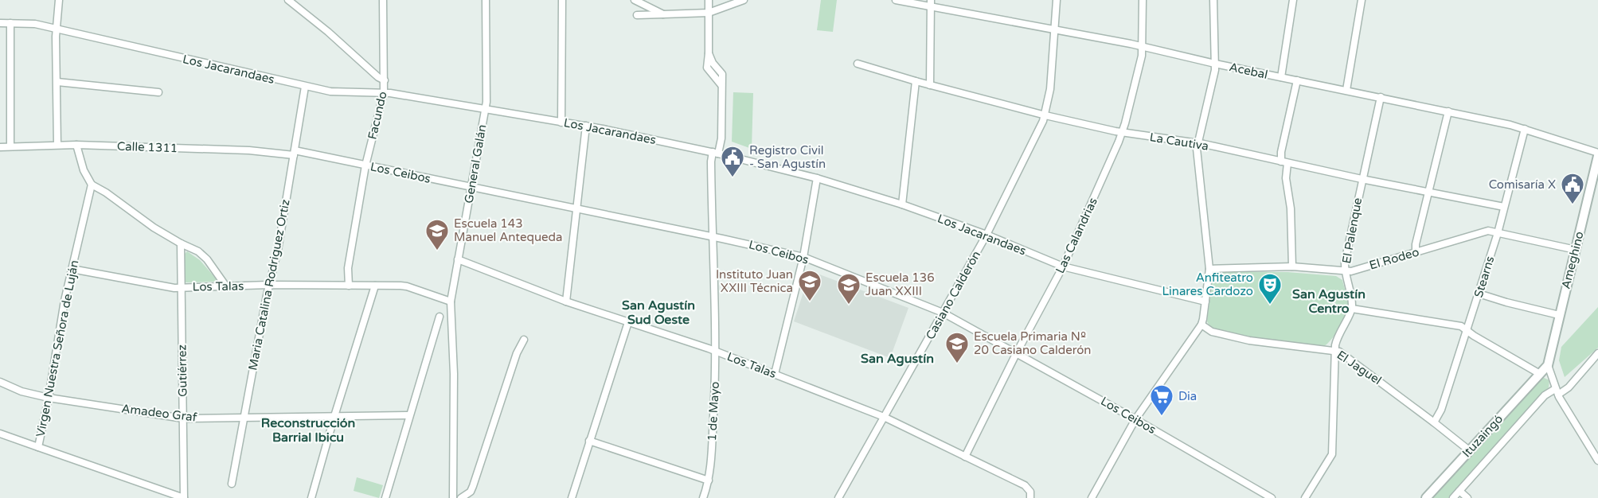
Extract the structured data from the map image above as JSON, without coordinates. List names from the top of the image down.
{
  "streets": {
    "street": [
      "Los Jacarandaes",
      "Acebal",
      "Facundo",
      "La Cautiva",
      "Calle 1311",
      "General Galán",
      "Los Ceibos",
      "El Palenque",
      "Las Calandrias",
      "El Rodeo",
      "Ameghino",
      "Stearns",
      "Maria Catalina Rodriguez Ortiz",
      "Los Talas",
      "Casiano Calderón",
      "Virgen Nuestra Señora de Luján",
      "El Jaguel",
      "Gutiérrez",
      "1 de Mayo",
      "Amadeo Graf",
      "Ituzaingó"
    ]
  },
  "crossings": [
    ["Los Jacarandaes", "Facundo"],
    ["Los Jacarandaes", "General Galán"],
    ["Los Jacarandaes", "Las Calandrias"],
    ["Los Jacarandaes", "Maria Catalina Rodriguez Ortiz"],
    ["Los Jacarandaes", "Casiano Calderón"],
    ["Los Jacarandaes", "1 de Mayo"],
    ["Acebal", "El Palenque"],
    ["Acebal", "Las Calandrias"],
    ["Acebal", "Ameghino"],
    ["Acebal", "Stearns"],
    ["Acebal", "Casiano Calderón"],
    ["Facundo", "Los Ceibos"],
    ["Facundo", "Los Talas"],
    ["La Cautiva", "El Palenque"],
    ["La Cautiva", "Las Calandrias"],
    ["La Cautiva", "Stearns"],
    ["La Cautiva", "Casiano Calderón"],
    ["Calle 1311", "Los Ceibos"],
    ["Calle 1311", "Maria Catalina Rodriguez Ortiz"],
    ["General Galán", "Los Ceibos"],
    ["General Galán", "Los Talas"],
    ["Los Ceibos", "Las Calandrias"],
    ["Los Ceibos", "Maria Catalina Rodriguez Ortiz"],
    ["Los Ceibos", "Casiano Calderón"],
    ["Los Ceibos", "1 de Mayo"],
    ["El Palenque", "El Rodeo"],
    ["Las Calandrias", "Los Talas"],
    ["El Rodeo", "Ameghino"],
    ["El Rodeo", "Stearns"],
    ["Ameghino", "Ituzaingó"],
    ["Stearns", "El Jaguel"],
    ["Maria Catalina Rodriguez Ortiz", "Los Talas"],
    ["Maria Catalina Rodriguez Ortiz", "Amadeo Graf"],
    ["Los Talas", "Casiano Calderón"],
    ["Los Talas", "Virgen Nuestra Señora de Luján"],
    ["Los Talas", "Gutiérrez"],
    ["Los Talas", "1 de Mayo"],
    ["Virgen Nuestra Señora de Luján", "Gutiérrez"],
    ["Virgen Nuestra Señora de Luján", "Amadeo Graf"],
    ["El Jaguel", "Ituzaingó"],
    ["Gutiérrez", "Amadeo Graf"]
  ],
  "districts": [
    "San Agustín Centro",
    "San Agustín Sud Oeste",
    "San Agustín",
    "Reconstrucción Barrial Ibicu"
  ],
  "places": {
    "public building": ["Registro Civil - San Agustín", "Comisaría X"],
    "school or university": [
      "Escuela 143 Manuel Antequeda",
      "Instituto Juan XXIII Técnica",
      "Escuela 136 Juan XXIII",
      "Escuela Primaria Nº 20 Casiano Calderón"
    ],
    "theatre": ["Anfiteatro Linares Cardozo"],
    "supermarket": ["Dia"]
  }
}
